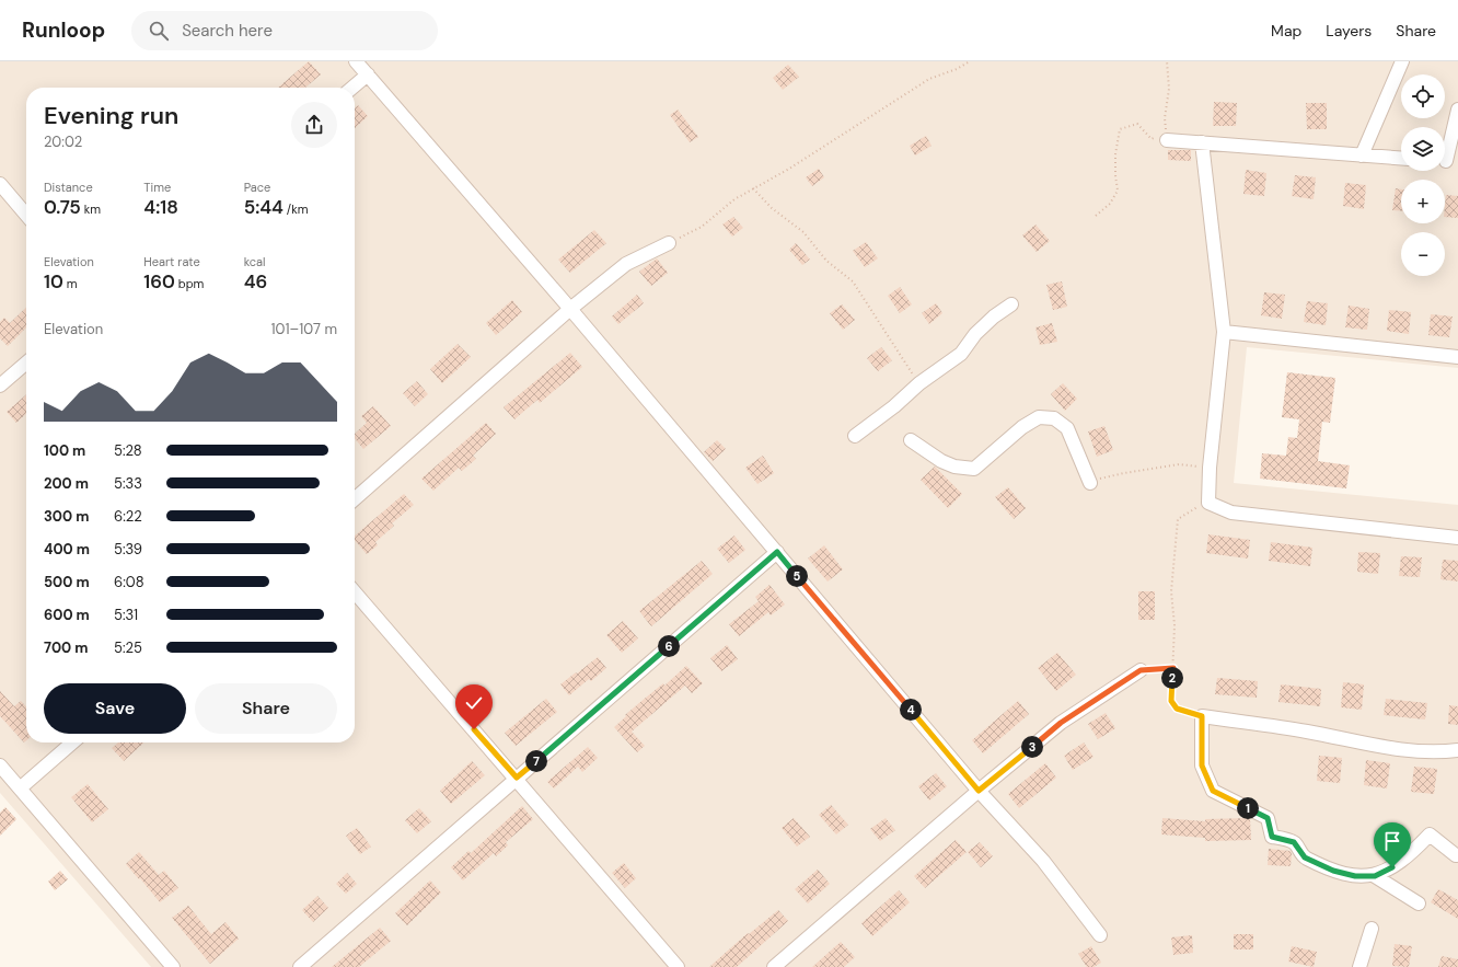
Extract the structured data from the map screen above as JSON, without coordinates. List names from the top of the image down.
{
  "page": {
    "header": "Runloop",
    "search": "Search here",
    "nav": ["Map", "Layers", "Share"],
    "map_buttons": ["+", "−"],
    "heading": ["Evening run", "20:02"],
    "stats": [
      ["Distance", "0.75 km"],
      ["Time", "4:18"],
      ["Pace", "5:44 /km"],
      ["Elevation", "10 m"],
      ["Heart rate", "160 bpm"],
      ["kcal", "46"]
    ],
    "chart": ["Elevation", "101–107 m"],
    "list": [
      {
        "name": "100 m",
        "note": "5:28"
      },
      {
        "name": "200 m",
        "note": "5:33"
      },
      {
        "name": "300 m",
        "note": "6:22"
      },
      {
        "name": "400 m",
        "note": "5:39"
      },
      {
        "name": "500 m",
        "note": "6:08"
      },
      {
        "name": "600 m",
        "note": "5:31"
      },
      {
        "name": "700 m",
        "note": "5:25"
      }
    ],
    "pins": [
      "5",
      "6",
      "2",
      "4",
      "3",
      "7",
      "1"
    ],
    "buttons": ["Save", "Share"]
  }
}
